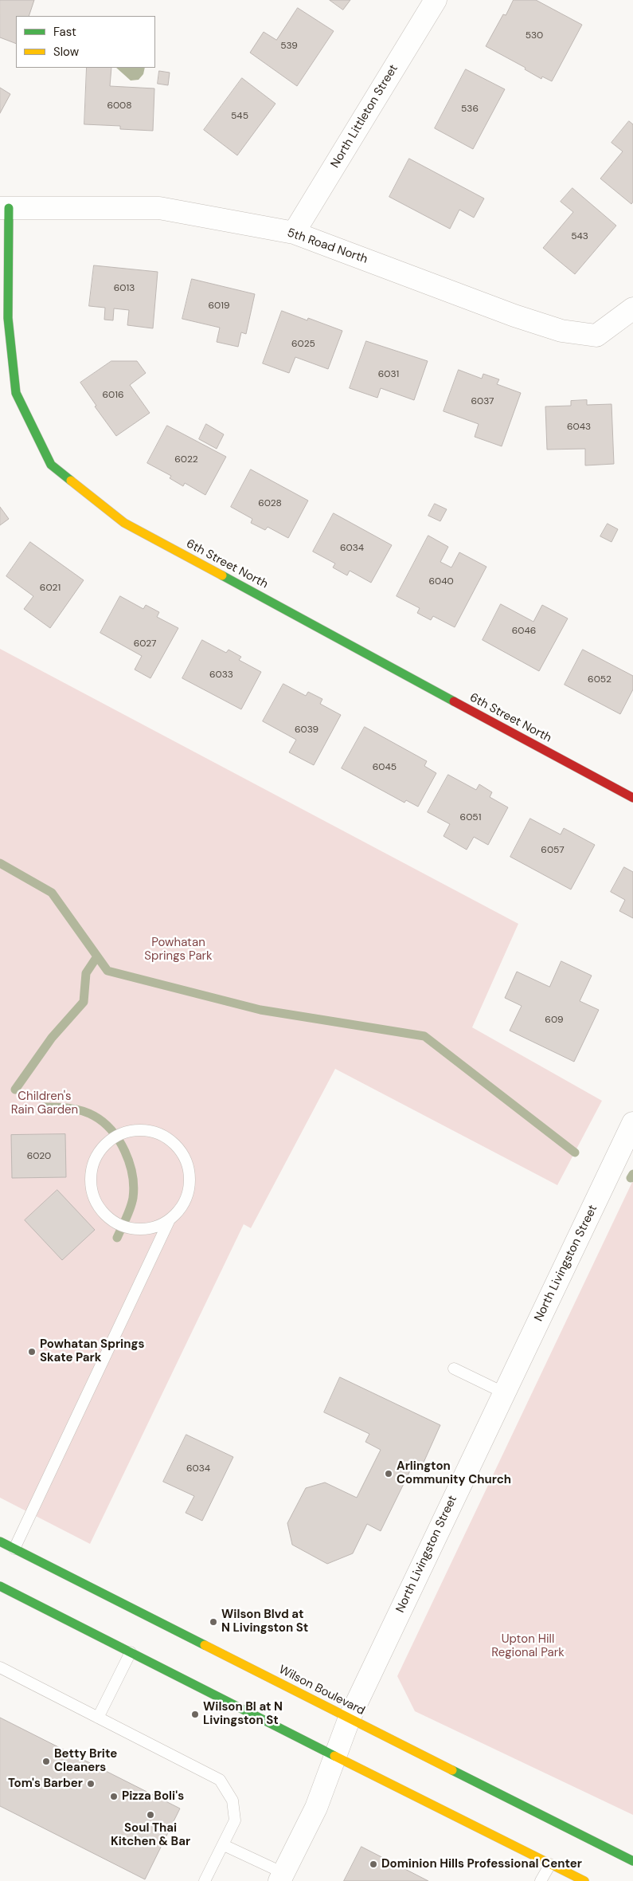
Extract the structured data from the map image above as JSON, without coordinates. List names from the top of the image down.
{
  "streets": {
    "main road": ["6th Street North", "Wilson Boulevard"],
    "street": ["North Littleton Street", "5th Road North", "North Livingston Street"]
  },
  "crossings": [
    ["North Littleton Street", "5th Road North"],
    ["5th Road North", "6th Street North"],
    ["North Livingston Street", "Wilson Boulevard"]
  ],
  "parks": ["Powhatan Springs Park", "Children's Rain Garden", "Upton Hill Regional Park"],
  "places": [
    "Powhatan Springs Skate Park",
    "Arlington Community Church",
    "Wilson Blvd at N Livingston St",
    "Wilson Bl at N Livingston St",
    "Betty Brite Cleaners",
    "Tom's Barber",
    "Pizza Boli's",
    "Soul Thai Kitchen & Bar",
    "Dominion Hills Professional Center"
  ],
  "house_numbers": [
    "530",
    "539",
    "6008",
    "536",
    "545",
    "543",
    "6013",
    "6019",
    "6025",
    "6031",
    "6016",
    "6037",
    "6043",
    "6022",
    "6028",
    "6034",
    "6040",
    "6021",
    "6046",
    "6027",
    "6033",
    "6052",
    "6039",
    "6045",
    "6051",
    "6057",
    "609",
    "6020",
    "6034"
  ],
  "legend": ["Fast", "Slow"]
}
